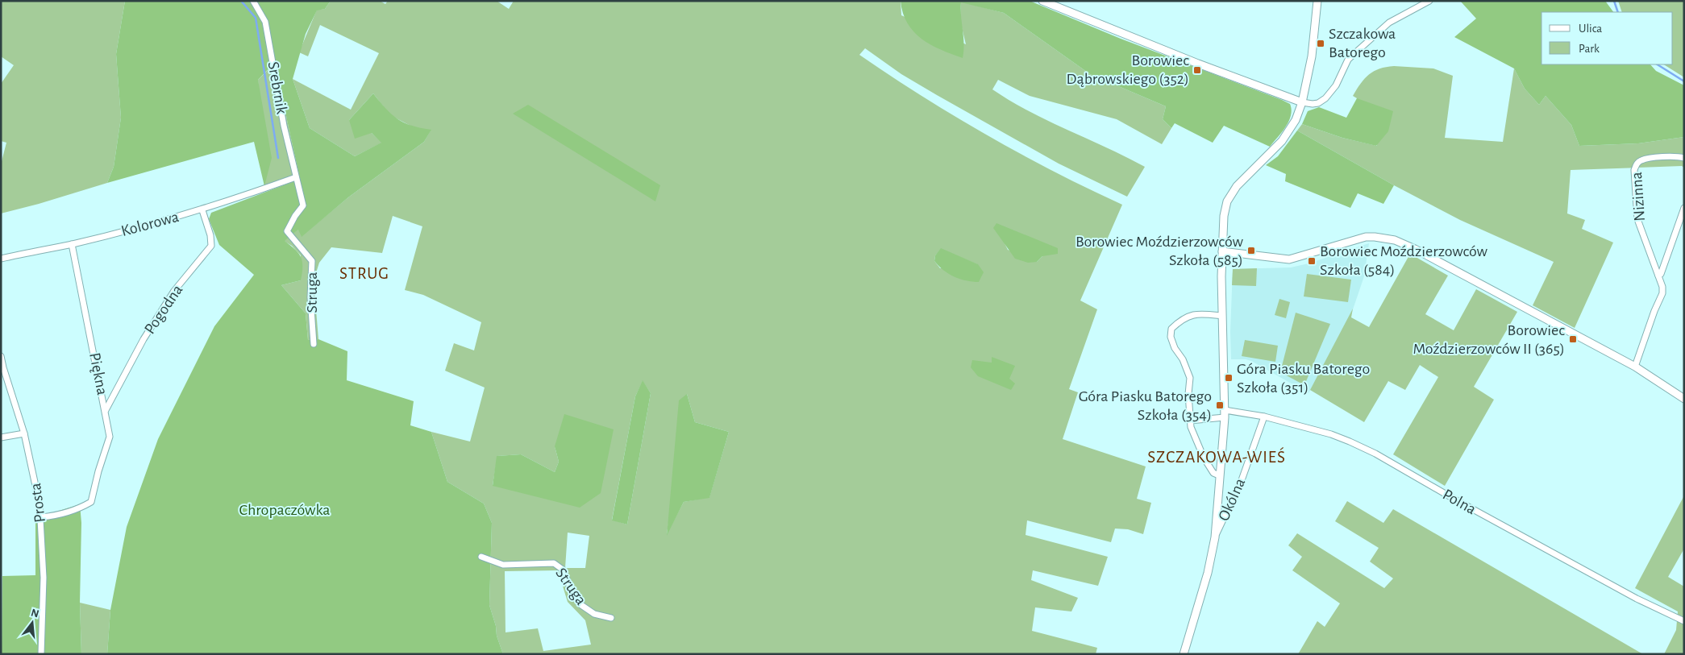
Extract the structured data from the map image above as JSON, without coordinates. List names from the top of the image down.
{
  "streets": {
    "street": [
      "Srebrnik",
      "Nizinna",
      "Kolorowa",
      "Struga",
      "Pogodna",
      "Piękna",
      "Okólna",
      "Polna",
      "Prosta"
    ]
  },
  "crossings": [
    ["Srebrnik", "Kolorowa"],
    ["Srebrnik", "Struga"],
    ["Kolorowa", "Pogodna"],
    ["Kolorowa", "Piękna"],
    ["Pogodna", "Piękna"],
    ["Piękna", "Prosta"],
    ["Okólna", "Polna"]
  ],
  "districts": ["STRUG", "SZCZAKOWA-WIEŚ"],
  "parks": ["Chropaczówka"],
  "places": {
    "transit": [
      "Szczakowa Batorego",
      "Borowiec Dąbrowskiego (352)",
      "Borowiec Moździerzowców Szkoła (585)",
      "Borowiec Moździerzowców Szkoła (584)",
      "Borowiec Moździerzowców II (365)",
      "Góra Piasku Batorego Szkoła (351)",
      "Góra Piasku Batorego Szkoła (354)"
    ]
  },
  "legend": ["Ulica", "Park"],
  "north": "top"
}
